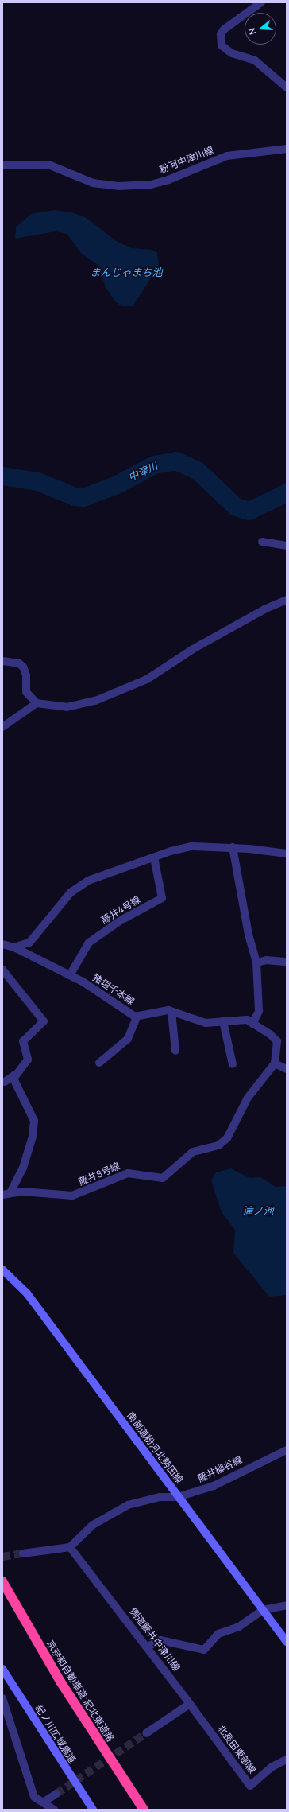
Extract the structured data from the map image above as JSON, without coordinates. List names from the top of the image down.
{
  "streets": {
    "highway": ["京奈和自動車道;紀北東道路"],
    "street": [
      "粉河中津川線",
      "藤井4号線",
      "猪垣千本線",
      "藤井8号線",
      "南側道粉河北勢田線",
      "藤井柳谷線",
      "側道藤井中津川線",
      "紀ノ川広域農道",
      "北長田東部線"
    ]
  },
  "crossings": [
    ["藤井4号線", "猪垣千本線"],
    ["猪垣千本線", "藤井8号線"],
    ["南側道粉河北勢田線", "藤井柳谷線"],
    ["藤井柳谷線", "側道藤井中津川線"],
    ["側道藤井中津川線", "北長田東部線"]
  ],
  "water": ["まんじゃまち池", "中津川", "滝ノ池"],
  "north": "left"
}
